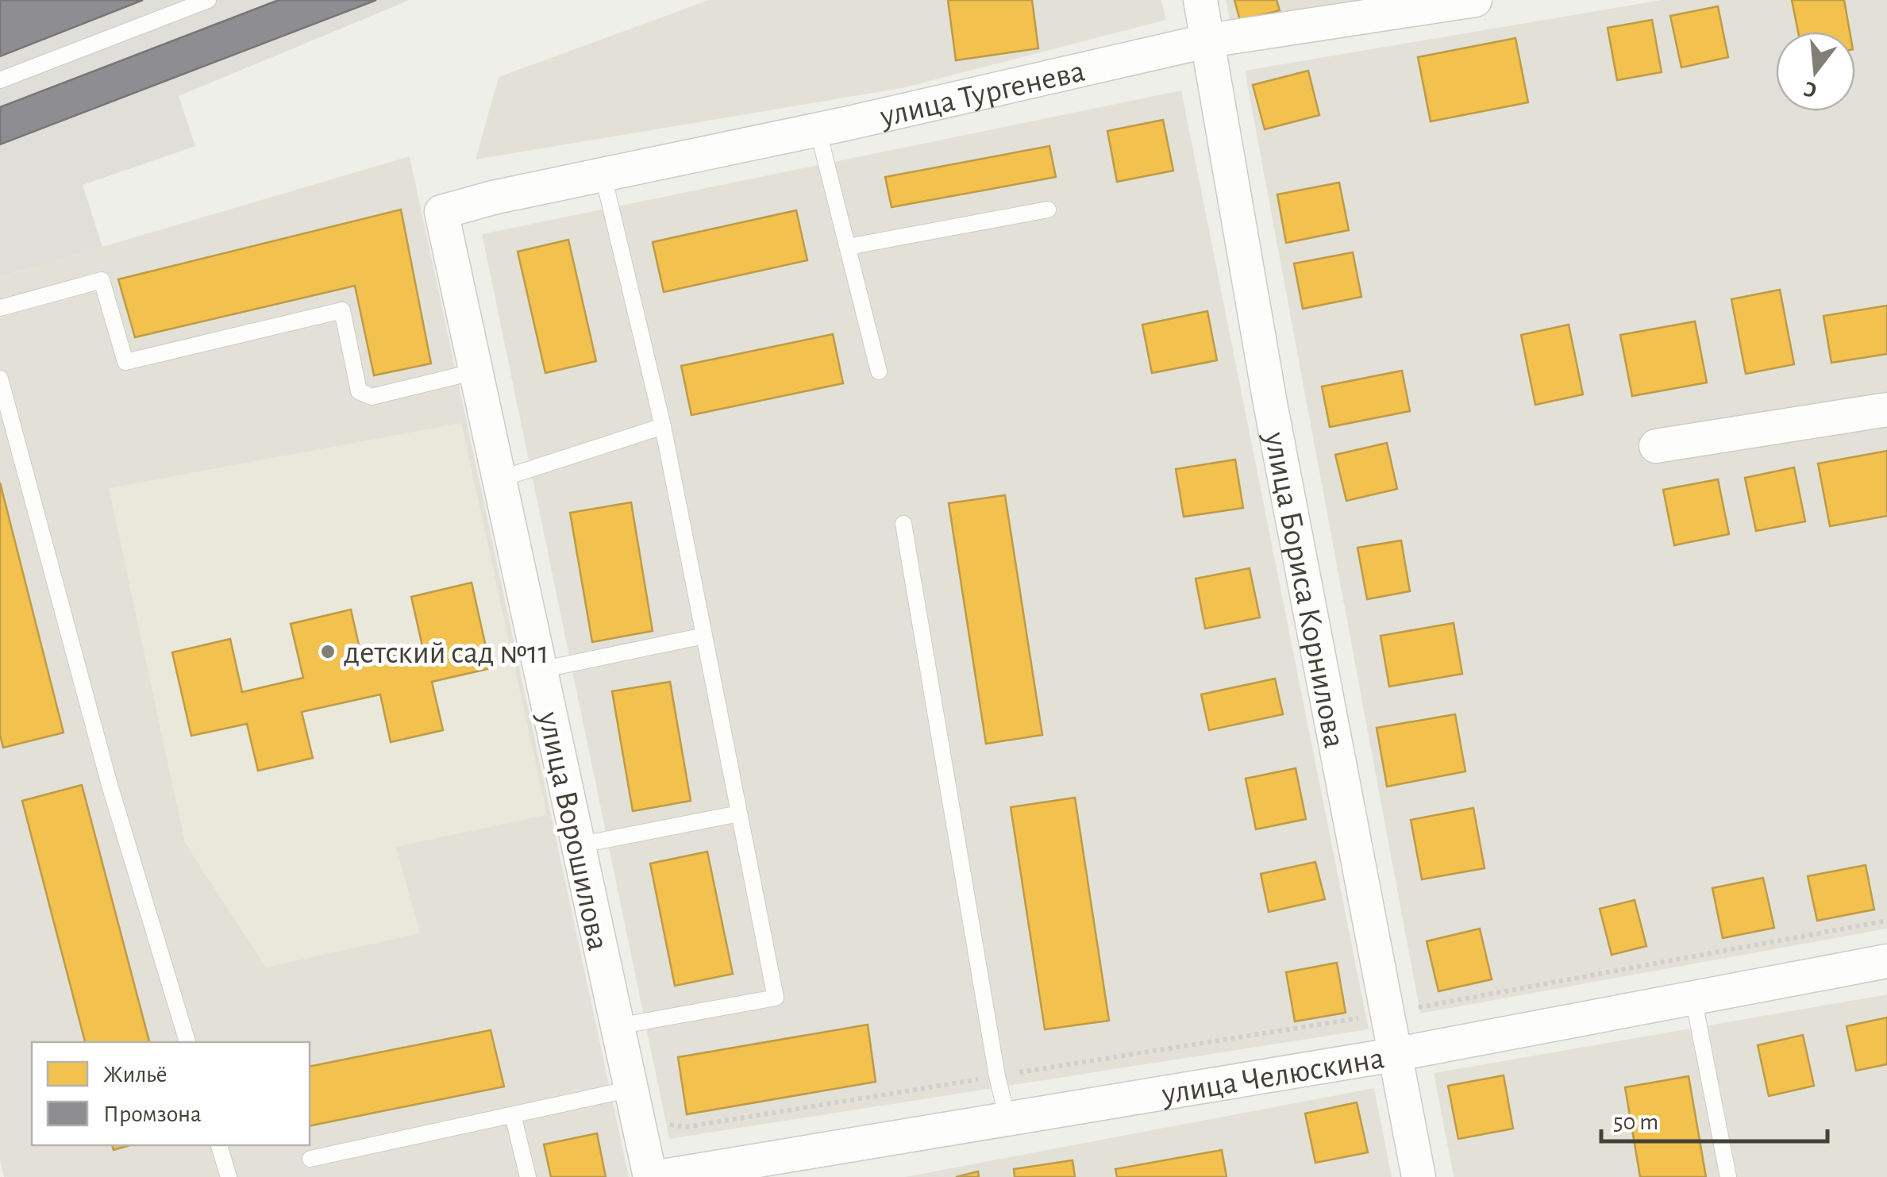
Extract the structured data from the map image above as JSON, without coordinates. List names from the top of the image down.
{
  "streets": {
    "street": [
      "улица Тургенева",
      "улица Бориса Корнилова",
      "улица Ворошилова",
      "улица Челюскина"
    ]
  },
  "crossings": [
    ["улица Тургенева", "улица Бориса Корнилова"],
    ["улица Тургенева", "улица Ворошилова"],
    ["улица Бориса Корнилова", "улица Челюскина"]
  ],
  "places": ["детский сад №11"],
  "legend": ["Жильё", "Промзона"],
  "scale_bar": "50 m",
  "north": "bottom"
}
